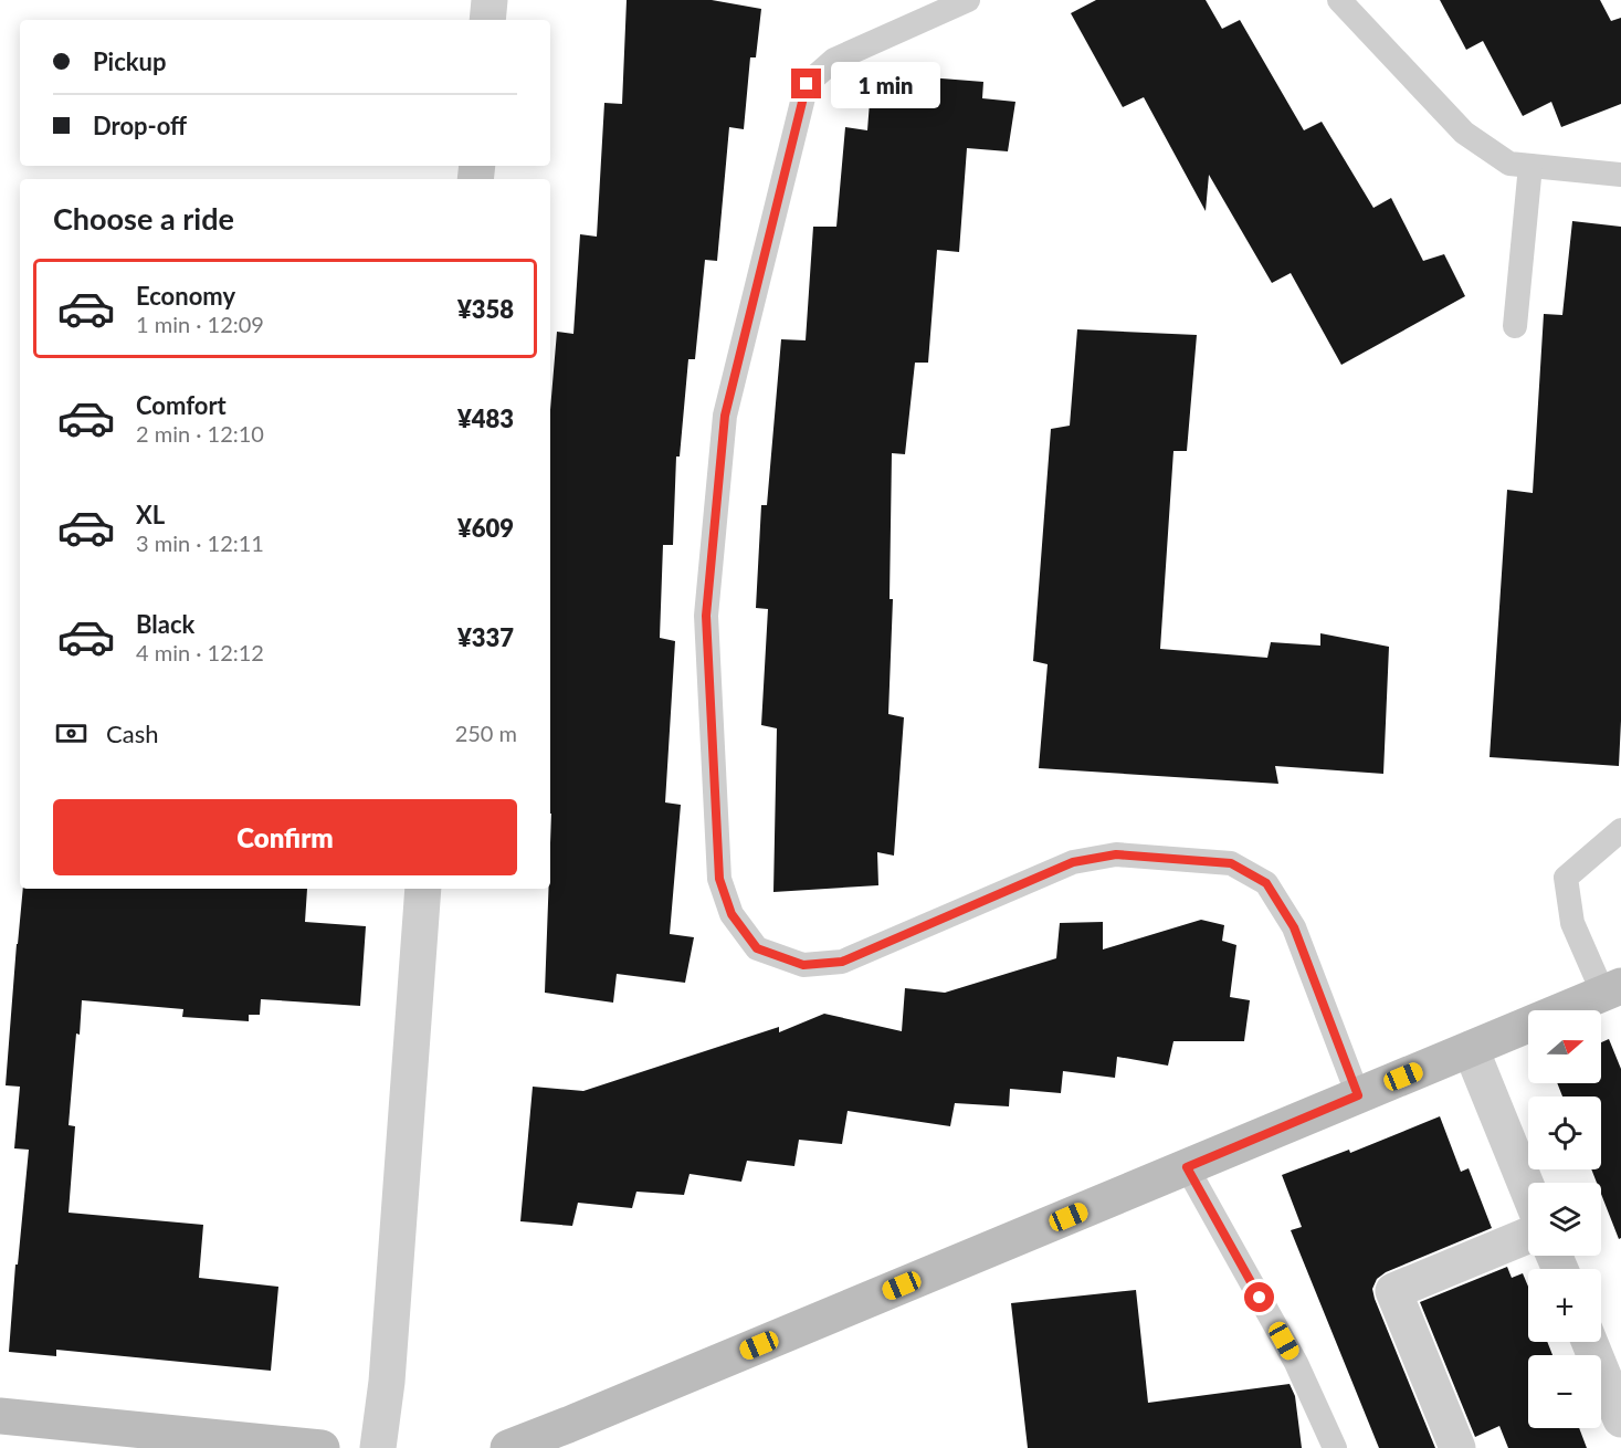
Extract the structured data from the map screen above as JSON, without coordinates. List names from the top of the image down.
{
  "north": "right",
  "page": {
    "banner": ["Pickup", "Drop-off"],
    "bubble": "1 min",
    "heading": "Choose a ride",
    "list": [
      {
        "name": "Economy",
        "note": "1 min · 12:09",
        "value": "¥358"
      },
      {
        "name": "Comfort",
        "note": "2 min · 12:10",
        "value": "¥483"
      },
      {
        "name": "XL",
        "note": "3 min · 12:11",
        "value": "¥609"
      },
      {
        "name": "Black",
        "note": "4 min · 12:12",
        "value": "¥337"
      }
    ],
    "pay": ["Cash", "250 m"],
    "buttons": "Confirm",
    "map_buttons": ["+", "−"]
  }
}
